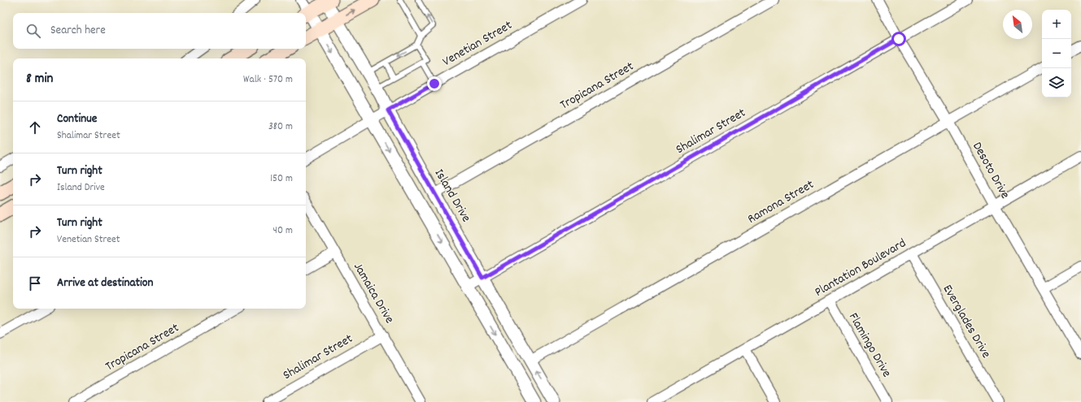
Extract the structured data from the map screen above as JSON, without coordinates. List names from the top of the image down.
{
  "streets": {
    "street": [
      "Venetian Street",
      "Tropicana Street",
      "Shalimar Street",
      "Desoto Drive",
      "Island Drive",
      "Ramona Street",
      "Plantation Boulevard",
      "Jamaica Drive",
      "Everglades Drive",
      "Flamingo Drive"
    ]
  },
  "crossings": [
    ["Venetian Street", "Island Drive"],
    ["Tropicana Street", "Island Drive"],
    ["Shalimar Street", "Desoto Drive"],
    ["Shalimar Street", "Island Drive"],
    ["Shalimar Street", "Jamaica Drive"],
    ["Desoto Drive", "Ramona Street"],
    ["Desoto Drive", "Plantation Boulevard"],
    ["Island Drive", "Ramona Street"],
    ["Plantation Boulevard", "Everglades Drive"],
    ["Plantation Boulevard", "Flamingo Drive"]
  ],
  "north": "top left",
  "page": {
    "map_buttons": ["+", "−"],
    "search": "Search here",
    "heading": ["8 min", "Walk · 570 m"],
    "list": [
      ["Continue", "Shalimar Street", "380 m"],
      ["Turn right", "Island Drive", "150 m"],
      ["Turn right", "Venetian Street", "40 m"],
      "Arrive at destination"
    ]
  }
}
